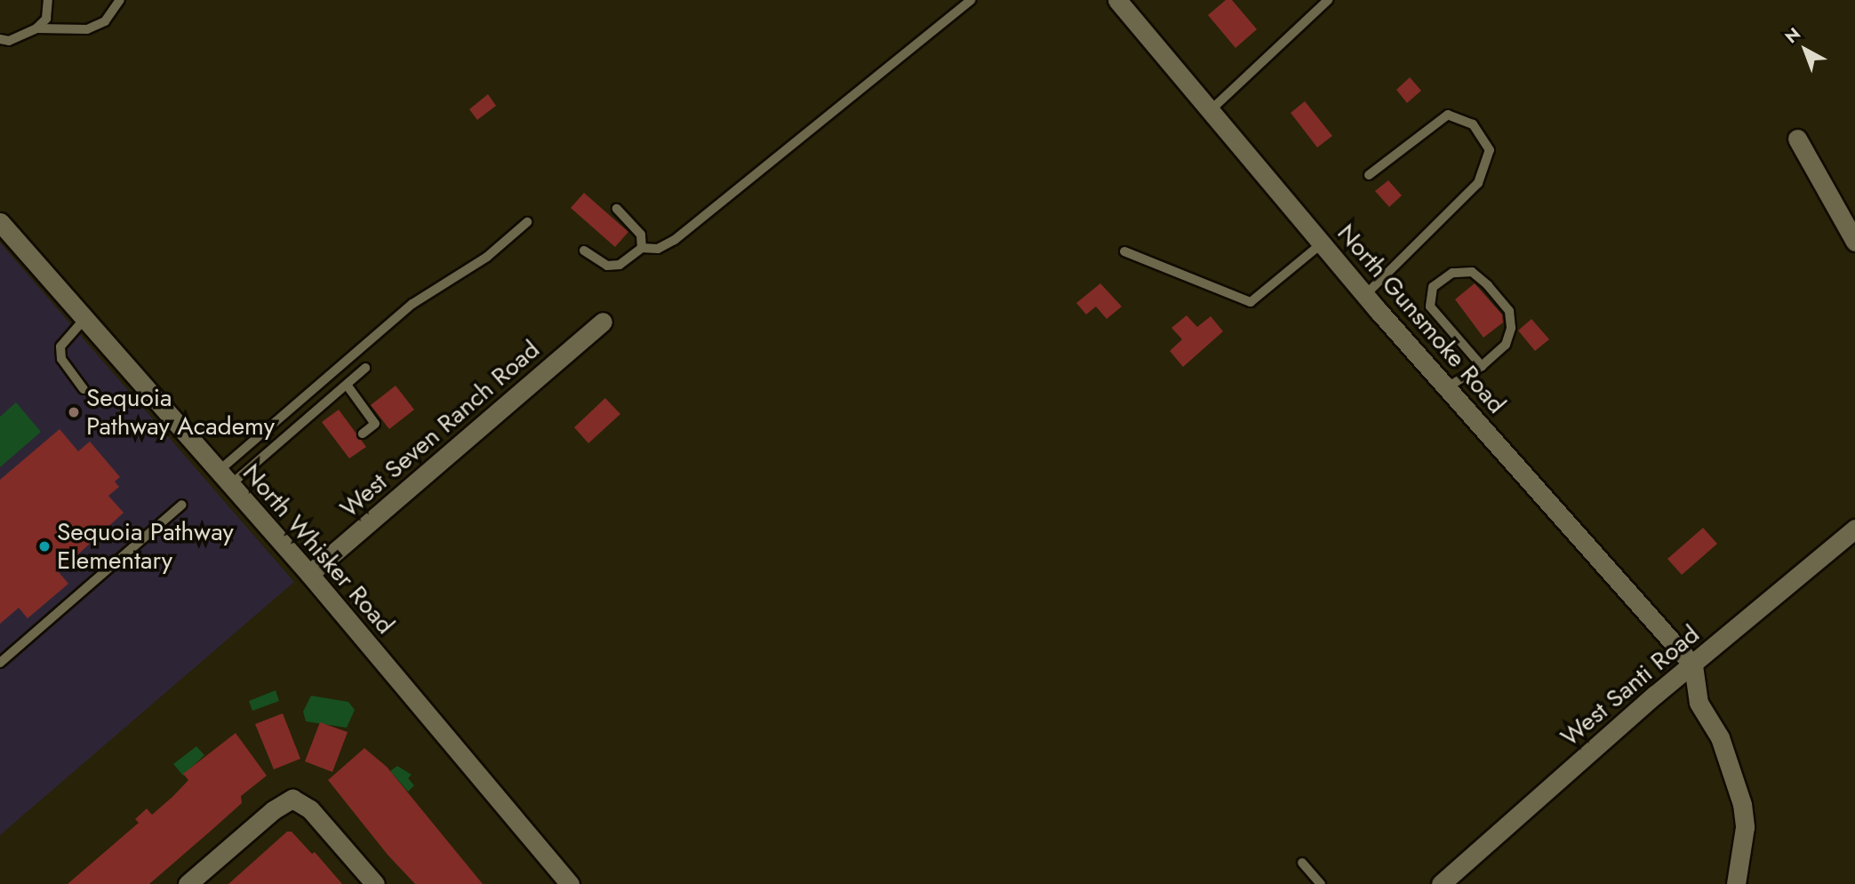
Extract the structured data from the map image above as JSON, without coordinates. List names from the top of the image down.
{
  "streets": {
    "street": [
      "North Gunsmoke Road",
      "West Seven Ranch Road",
      "North Whisker Road",
      "West Santi Road"
    ]
  },
  "crossings": [
    ["North Gunsmoke Road", "West Santi Road"],
    ["West Seven Ranch Road", "North Whisker Road"]
  ],
  "places": ["Sequoia Pathway Academy", "Sequoia Pathway Elementary"],
  "north": "top left"
}
